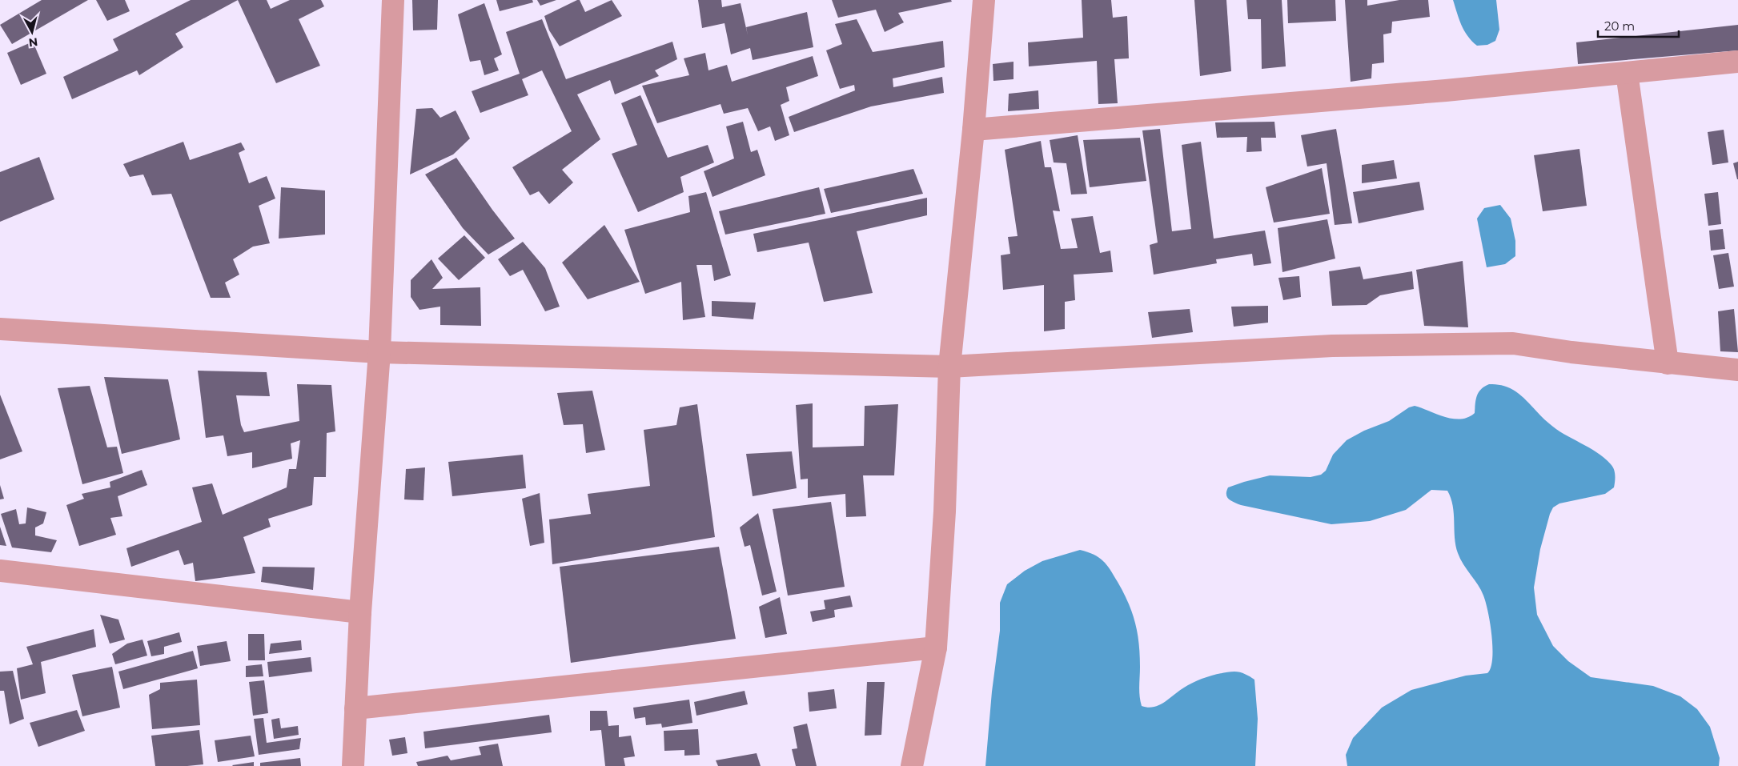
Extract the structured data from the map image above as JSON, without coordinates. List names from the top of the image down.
{
  "scale_bar": "20 m",
  "north": "bottom"
}
